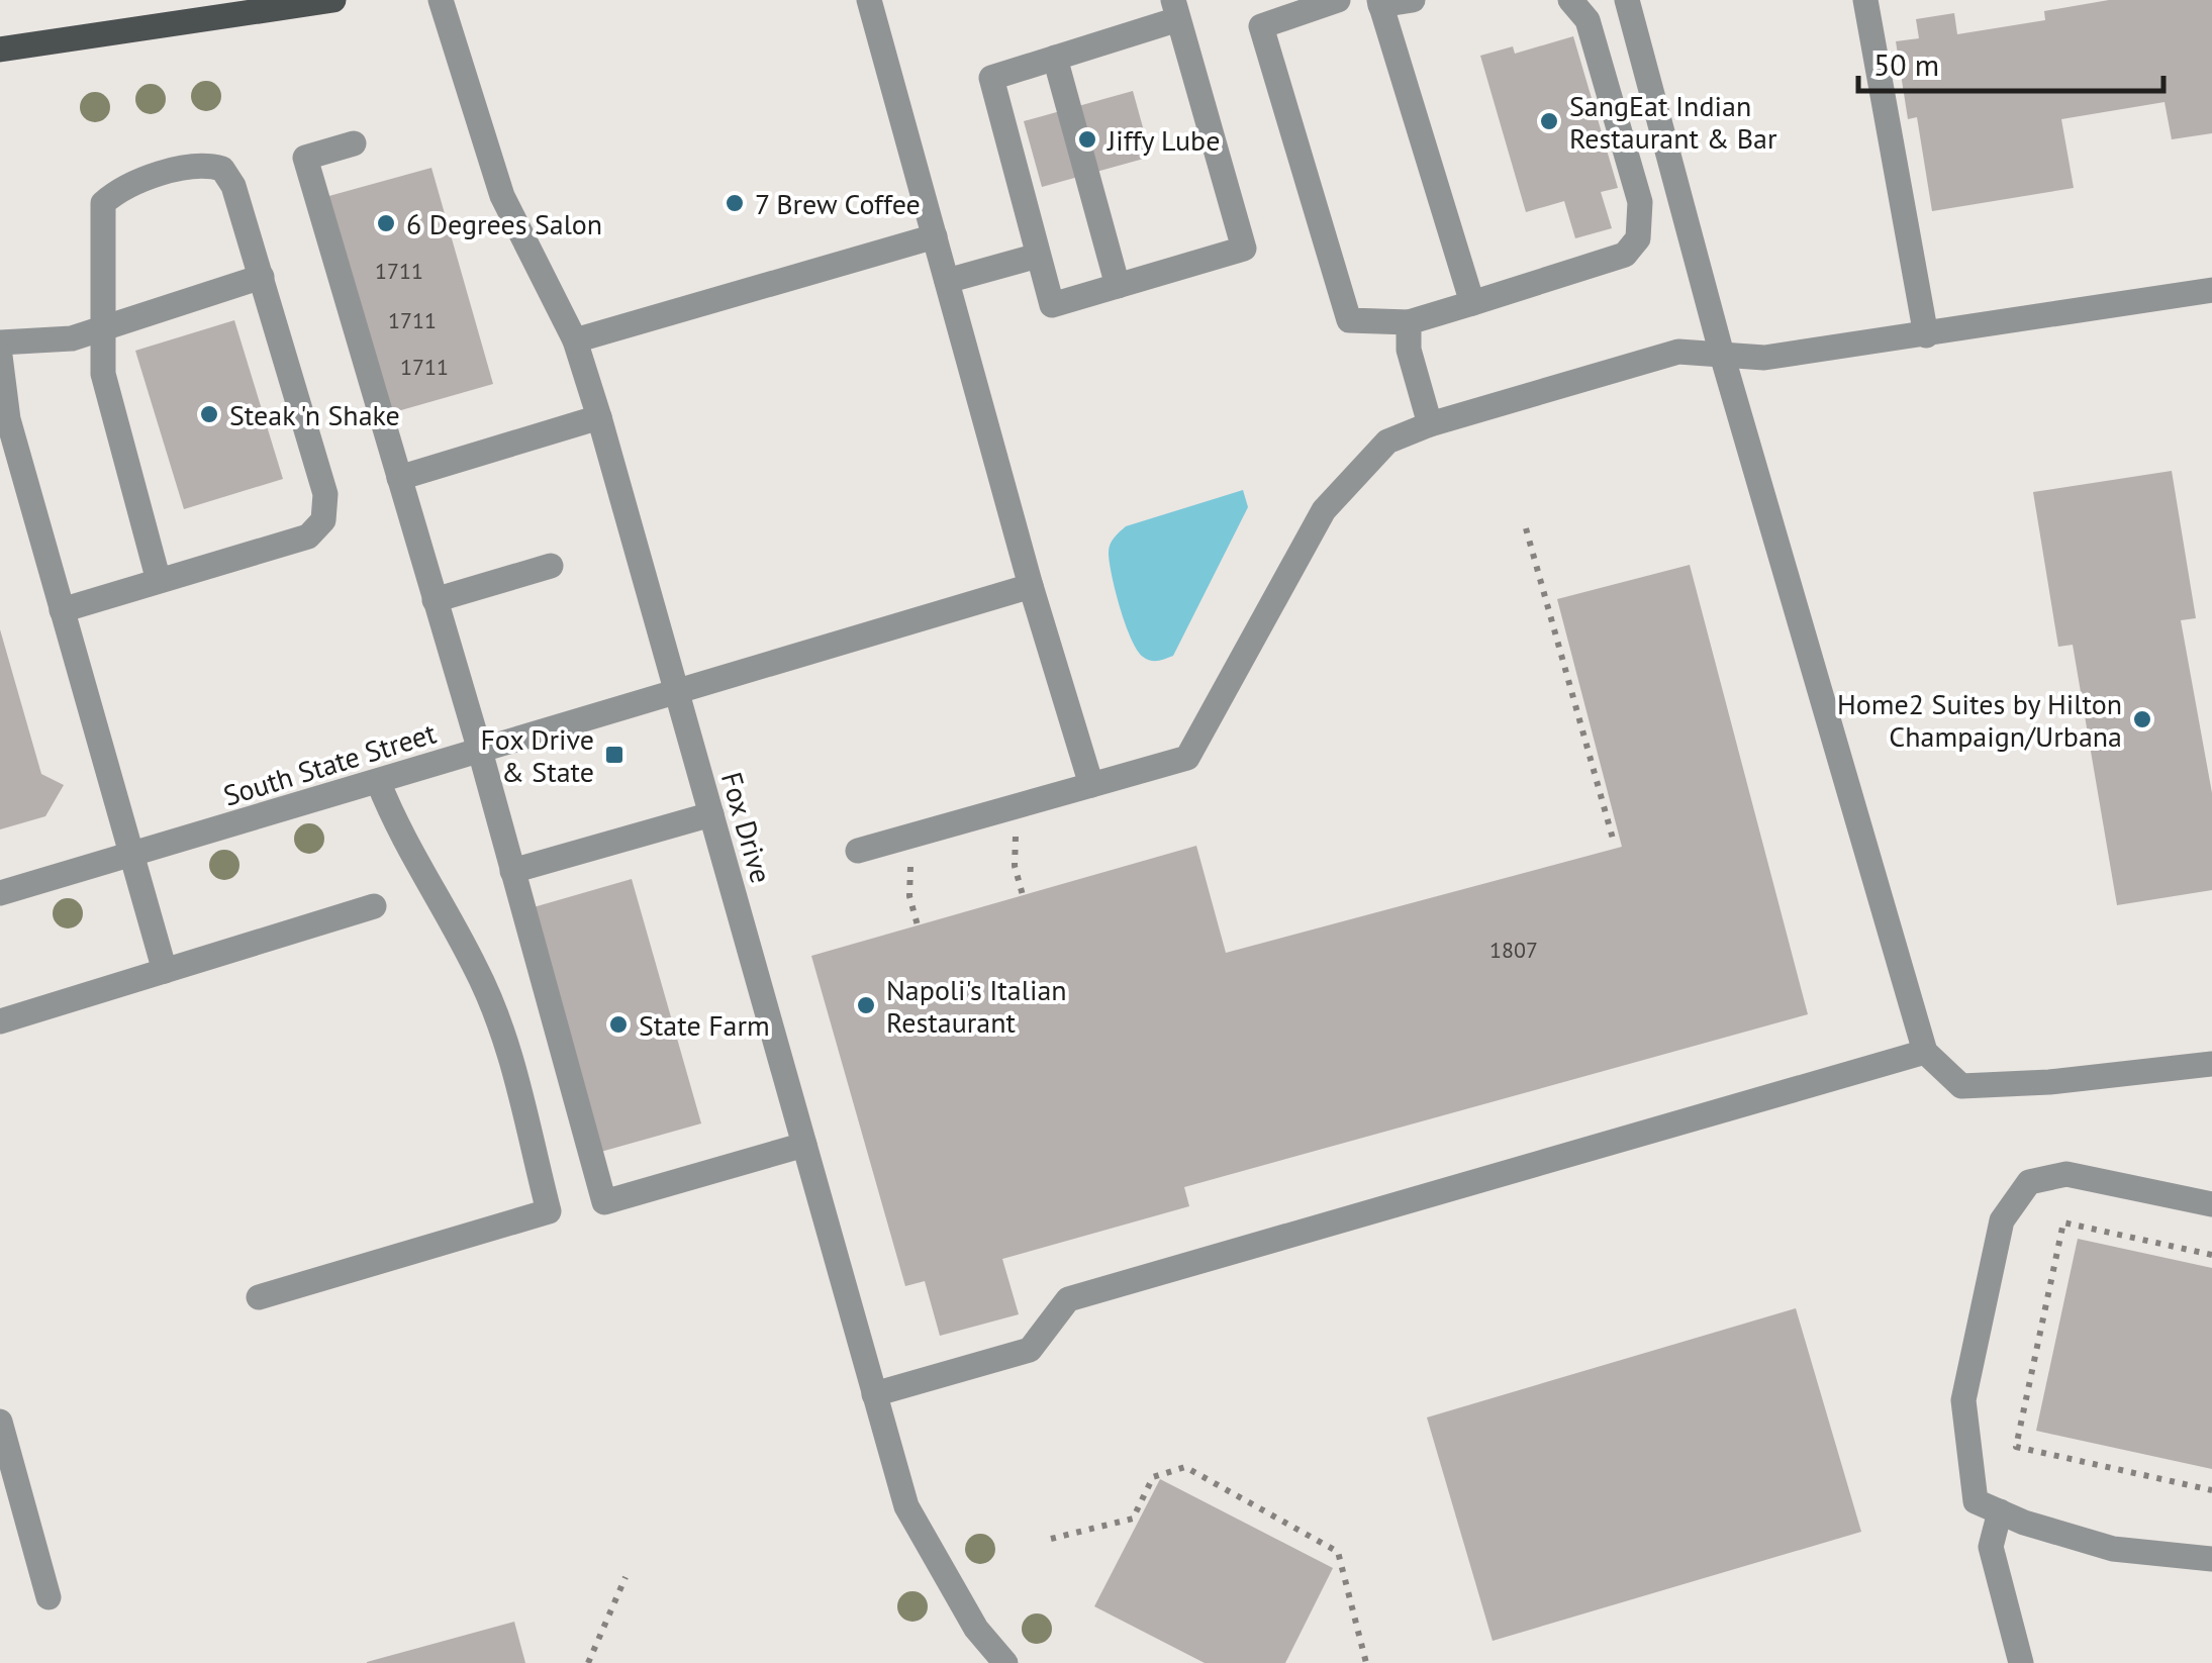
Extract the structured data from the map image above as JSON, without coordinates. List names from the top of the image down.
{
  "streets": {
    "street": ["South State Street", "Fox Drive"]
  },
  "crossings": [
    ["South State Street", "Fox Drive"]
  ],
  "places": {
    "other": [
      "SangEat Indian Restaurant & Bar",
      "Jiffy Lube",
      "7 Brew Coffee",
      "6 Degrees Salon",
      "Steak 'n Shake",
      "Home2 Suites by Hilton Champaign/Urbana",
      "Napoli's Italian Restaurant",
      "State Farm"
    ],
    "transit": ["Fox Drive & State"]
  },
  "house_numbers": [
    "1711",
    "1711",
    "1711",
    "1807"
  ],
  "scale_bar": "50 m"
}
